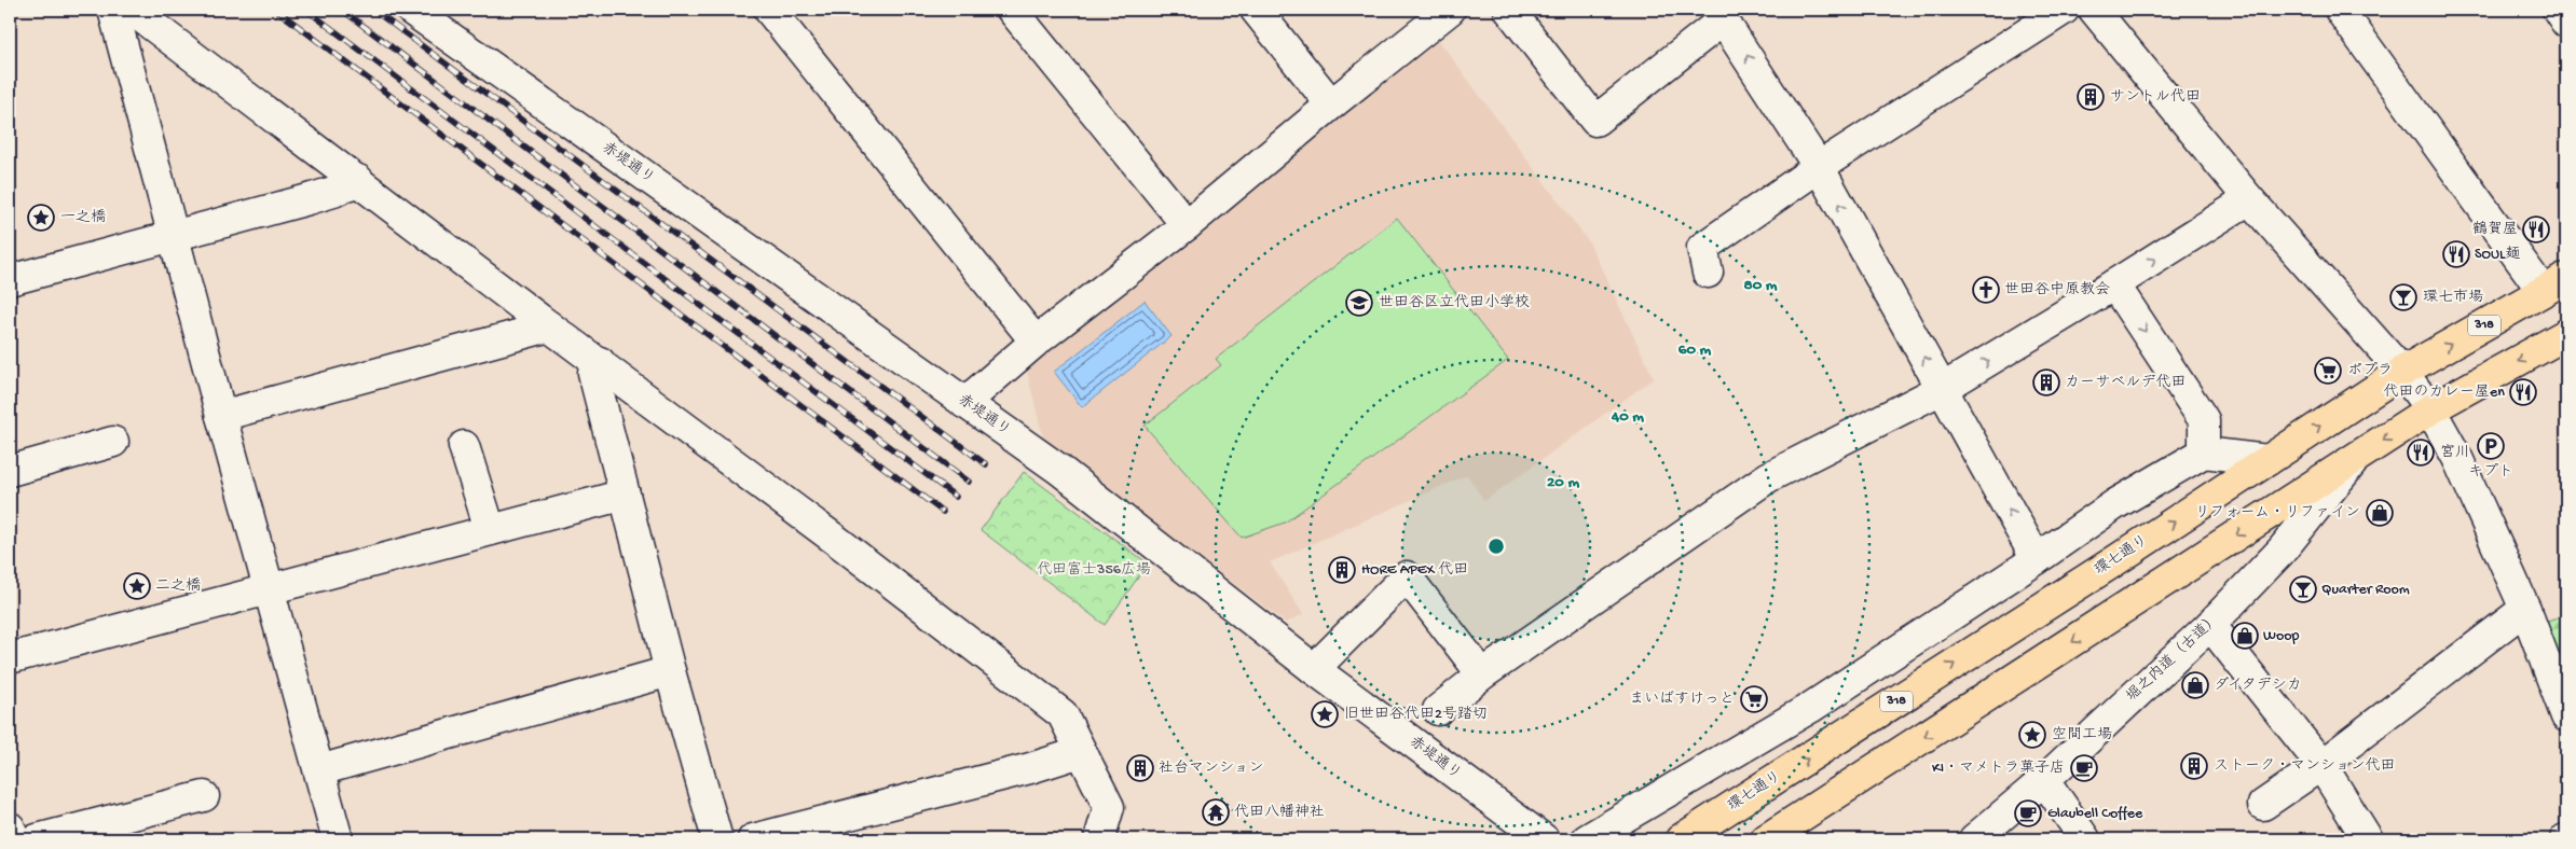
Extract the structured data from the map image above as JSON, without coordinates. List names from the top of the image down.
{
  "streets": {
    "main road": ["318", "環七通り"],
    "street": ["赤堤通り", "堀之内道（古道）"]
  },
  "parks": ["代田富士356広場"],
  "places": {
    "building": [
      "サントル代田",
      "カーサベルデ代田",
      "HORE APEX 代田",
      "ストーク・マンション代田",
      "社台マンション"
    ],
    "place": [
      "一之橋",
      "二之橋",
      "旧世田谷代田2号踏切",
      "空間工場"
    ],
    "restaurant": [
      "鶴賀屋",
      "SOUL麺",
      "代田のカレー屋en",
      "宮川"
    ],
    "church": ["世田谷中原教会"],
    "bar": ["環七市場", "Quarter Room"],
    "school or university": ["世田谷区立代田小学校"],
    "supermarket": ["ポプラ", "まいばすけっと"],
    "parking": ["キプト"],
    "shop": ["リフォーム・リファイン", "Woop", "ダイタデシカ"],
    "cafe": ["KI・マメトラ菓子店", "Glaubell Coffee"],
    "temple": ["代田八幡神社"]
  },
  "rings": [
    "80 m",
    "60 m",
    "40 m",
    "20 m"
  ]
}
